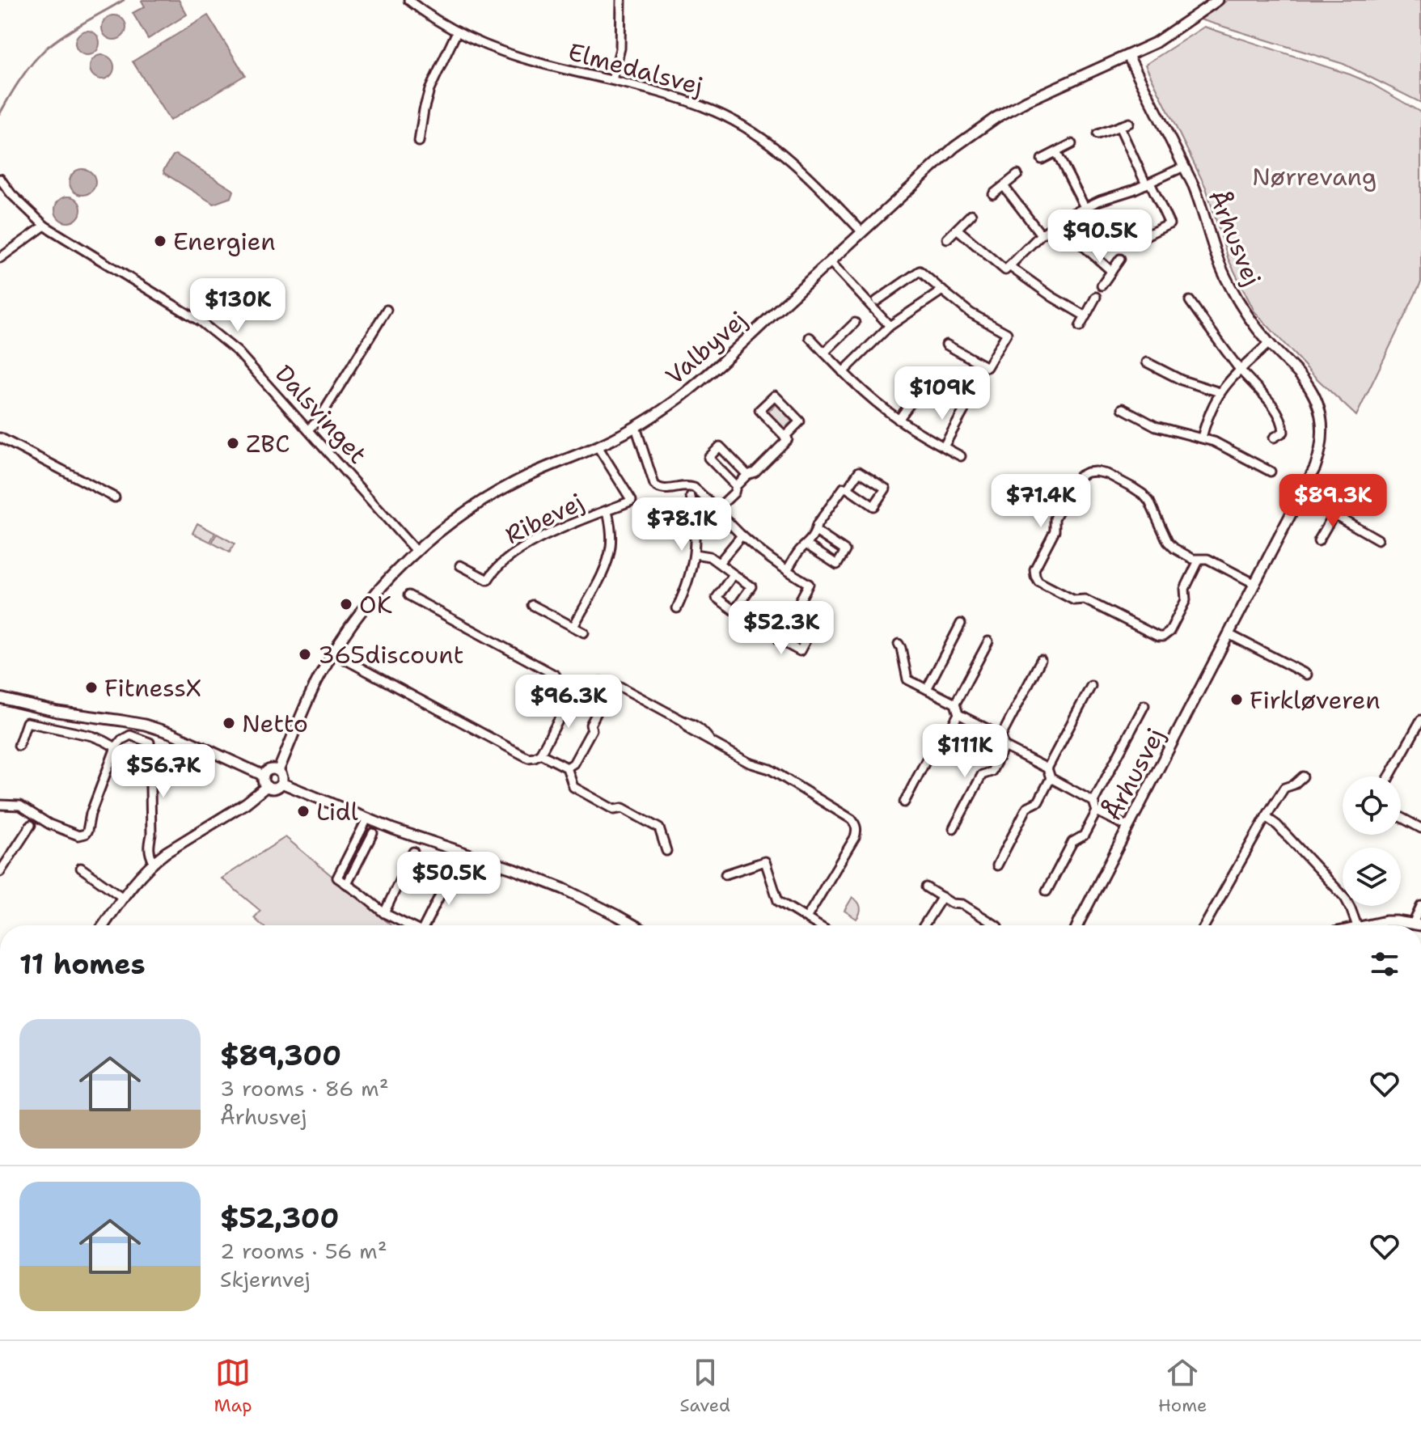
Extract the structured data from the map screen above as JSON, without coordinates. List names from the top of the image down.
{
  "streets": {
    "street": [
      "Elmedalsvej",
      "Århusvej",
      "Valbyvej",
      "Dalsvinget",
      "Ribevej"
    ]
  },
  "crossings": [
    ["Elmedalsvej", "Valbyvej"],
    ["Århusvej", "Valbyvej"],
    ["Valbyvej", "Dalsvinget"],
    ["Valbyvej", "Ribevej"]
  ],
  "parks": ["Nørrevang"],
  "places": [
    "Energien",
    "ZBC",
    "OK",
    "365discount",
    "FitnessX",
    "Firkløveren",
    "Netto",
    "Lidl"
  ],
  "page": {
    "price": [
      "$90.5K",
      "$130K",
      "$109K",
      "$71.4K",
      "$89.3K",
      "$78.1K",
      "$52.3K",
      "$96.3K",
      "$111K",
      "$56.7K",
      "$50.5K"
    ],
    "heading": "11 homes",
    "list": [
      {
        "name": "$89,300",
        "note": "3 rooms · 86 m² · Århusvej"
      },
      {
        "name": "$52,300",
        "note": "2 rooms · 56 m² · Skjernvej"
      }
    ],
    "tabs": ["Map", "Saved", "Home"]
  }
}
